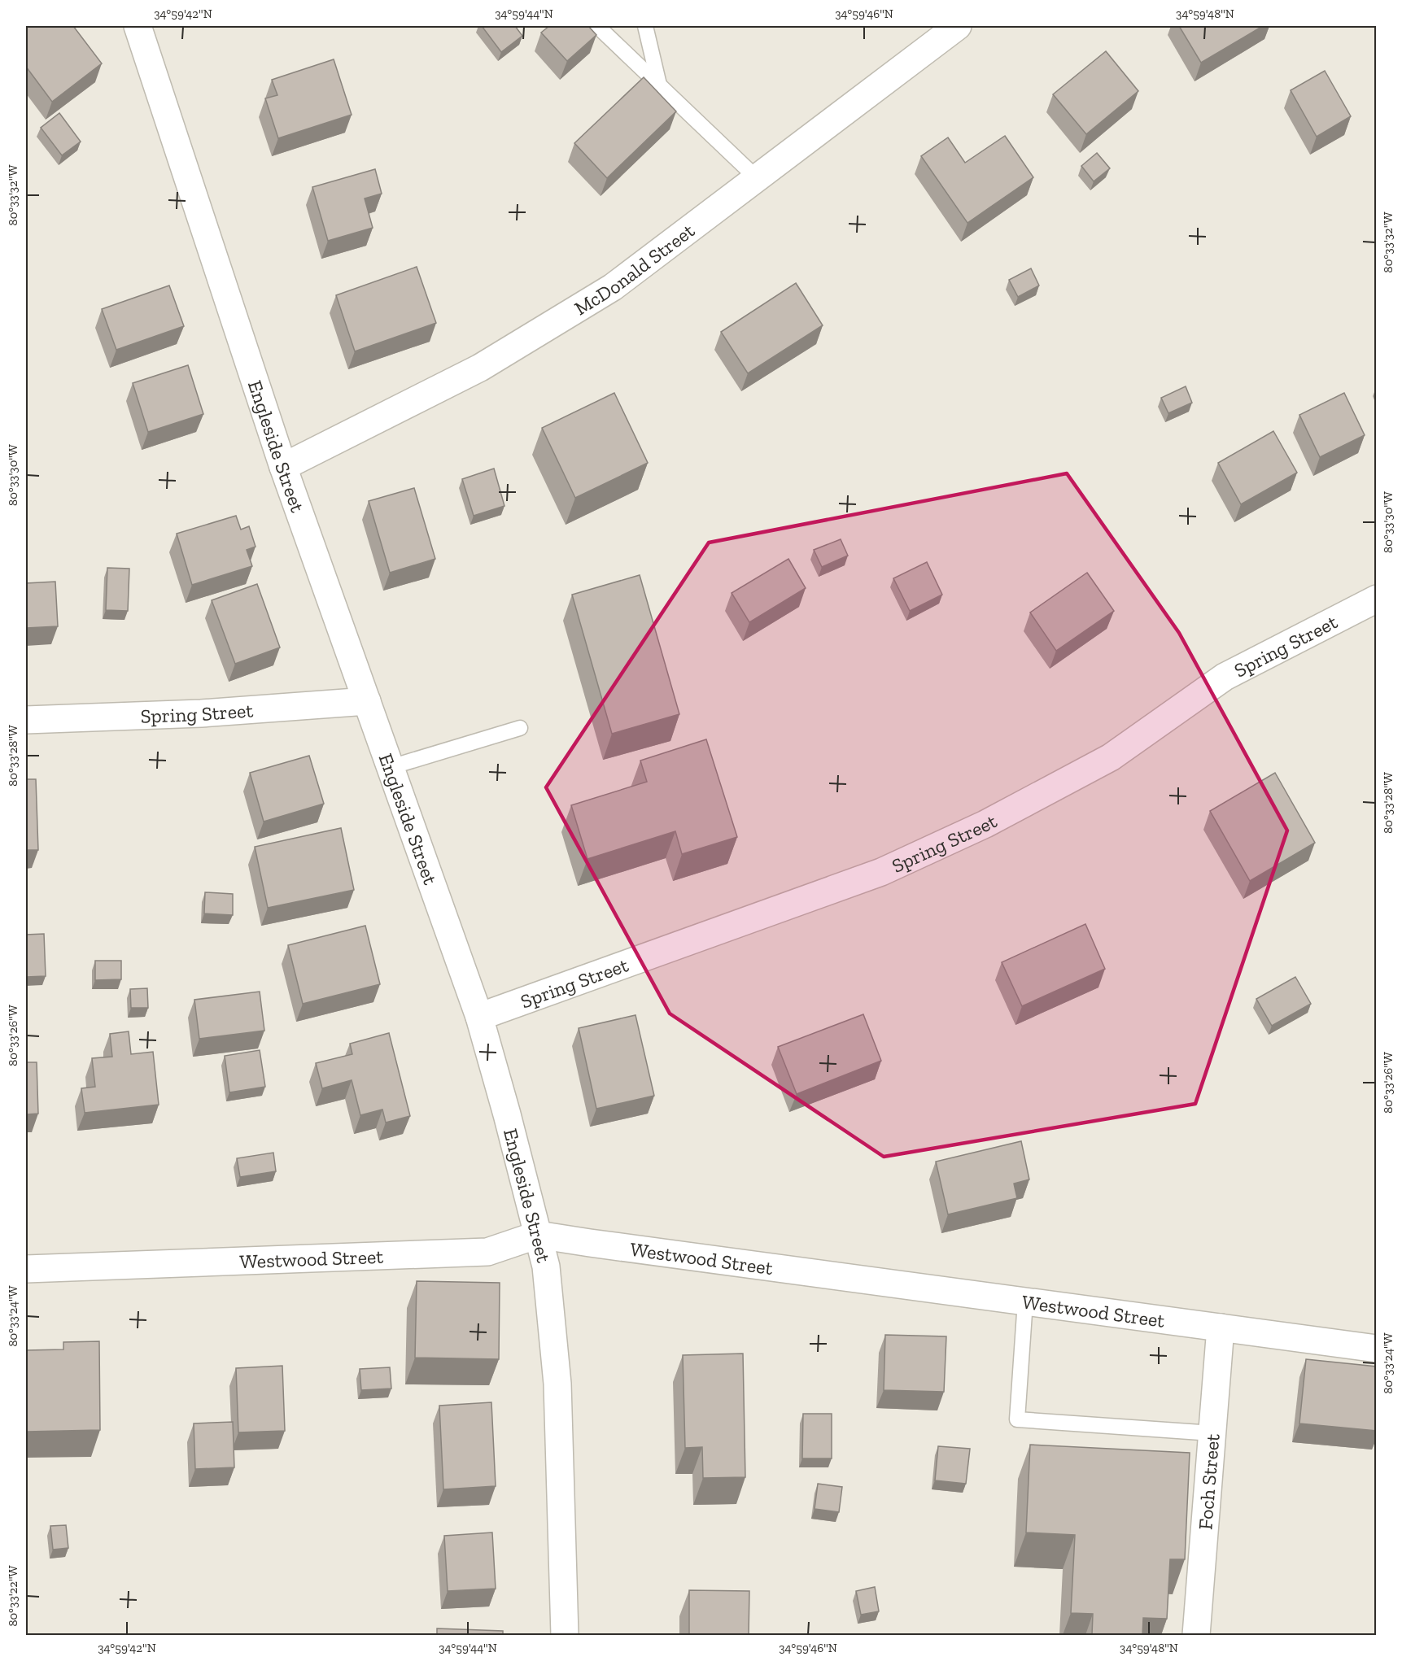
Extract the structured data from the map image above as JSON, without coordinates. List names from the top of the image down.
{
  "streets": {
    "street": [
      "McDonald Street",
      "Engleside Street",
      "Spring Street",
      "Westwood Street",
      "Foch Street"
    ]
  },
  "crossings": [
    ["McDonald Street", "Engleside Street"],
    ["Engleside Street", "Spring Street"],
    ["Engleside Street", "Westwood Street"],
    ["Westwood Street", "Foch Street"]
  ],
  "coordinates": [
    "34°59'42\"N",
    "34°59'44\"N",
    "34°59'46\"N",
    "34°59'48\"N",
    "80°33'32\"W",
    "80°33'30\"W",
    "80°33'28\"W",
    "80°33'26\"W",
    "80°33'24\"W",
    "80°33'22\"W"
  ]
}
